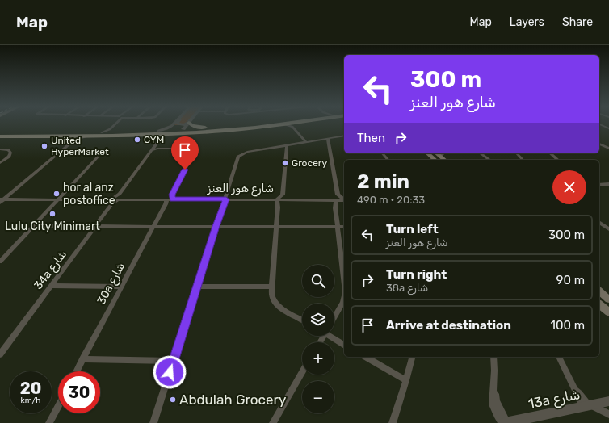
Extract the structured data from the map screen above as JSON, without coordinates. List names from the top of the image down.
{
  "streets": {
    "street": [
      "شارع هور العنز",
      "34a شارع",
      "30a شارع",
      "13a شارع"
    ]
  },
  "crossings": [
    ["شارع هور العنز", "34a شارع"],
    ["شارع هور العنز", "30a شارع"]
  ],
  "places": [
    "GYM",
    "United HyperMarket",
    "Grocery",
    "hor al anz postoffice",
    "Lulu City Minimart",
    "Abdulah Grocery"
  ],
  "page": {
    "header": "Map",
    "nav": ["Map", "Layers", "Share"],
    "turn": ["300 m", "شارع هور العنز"],
    "then": "Then",
    "heading": ["2 min", "490 m · 20:33"],
    "list": [
      {
        "name": "Turn left",
        "note": "شارع هور العنز",
        "value": "300 m"
      },
      {
        "name": "Turn right",
        "note": "38a شارع",
        "value": "90 m"
      },
      {
        "name": "Arrive at destination",
        "value": "100 m"
      }
    ],
    "map_buttons": ["+", "−"],
    "speed": "20 km/h",
    "limit": "30"
  }
}
